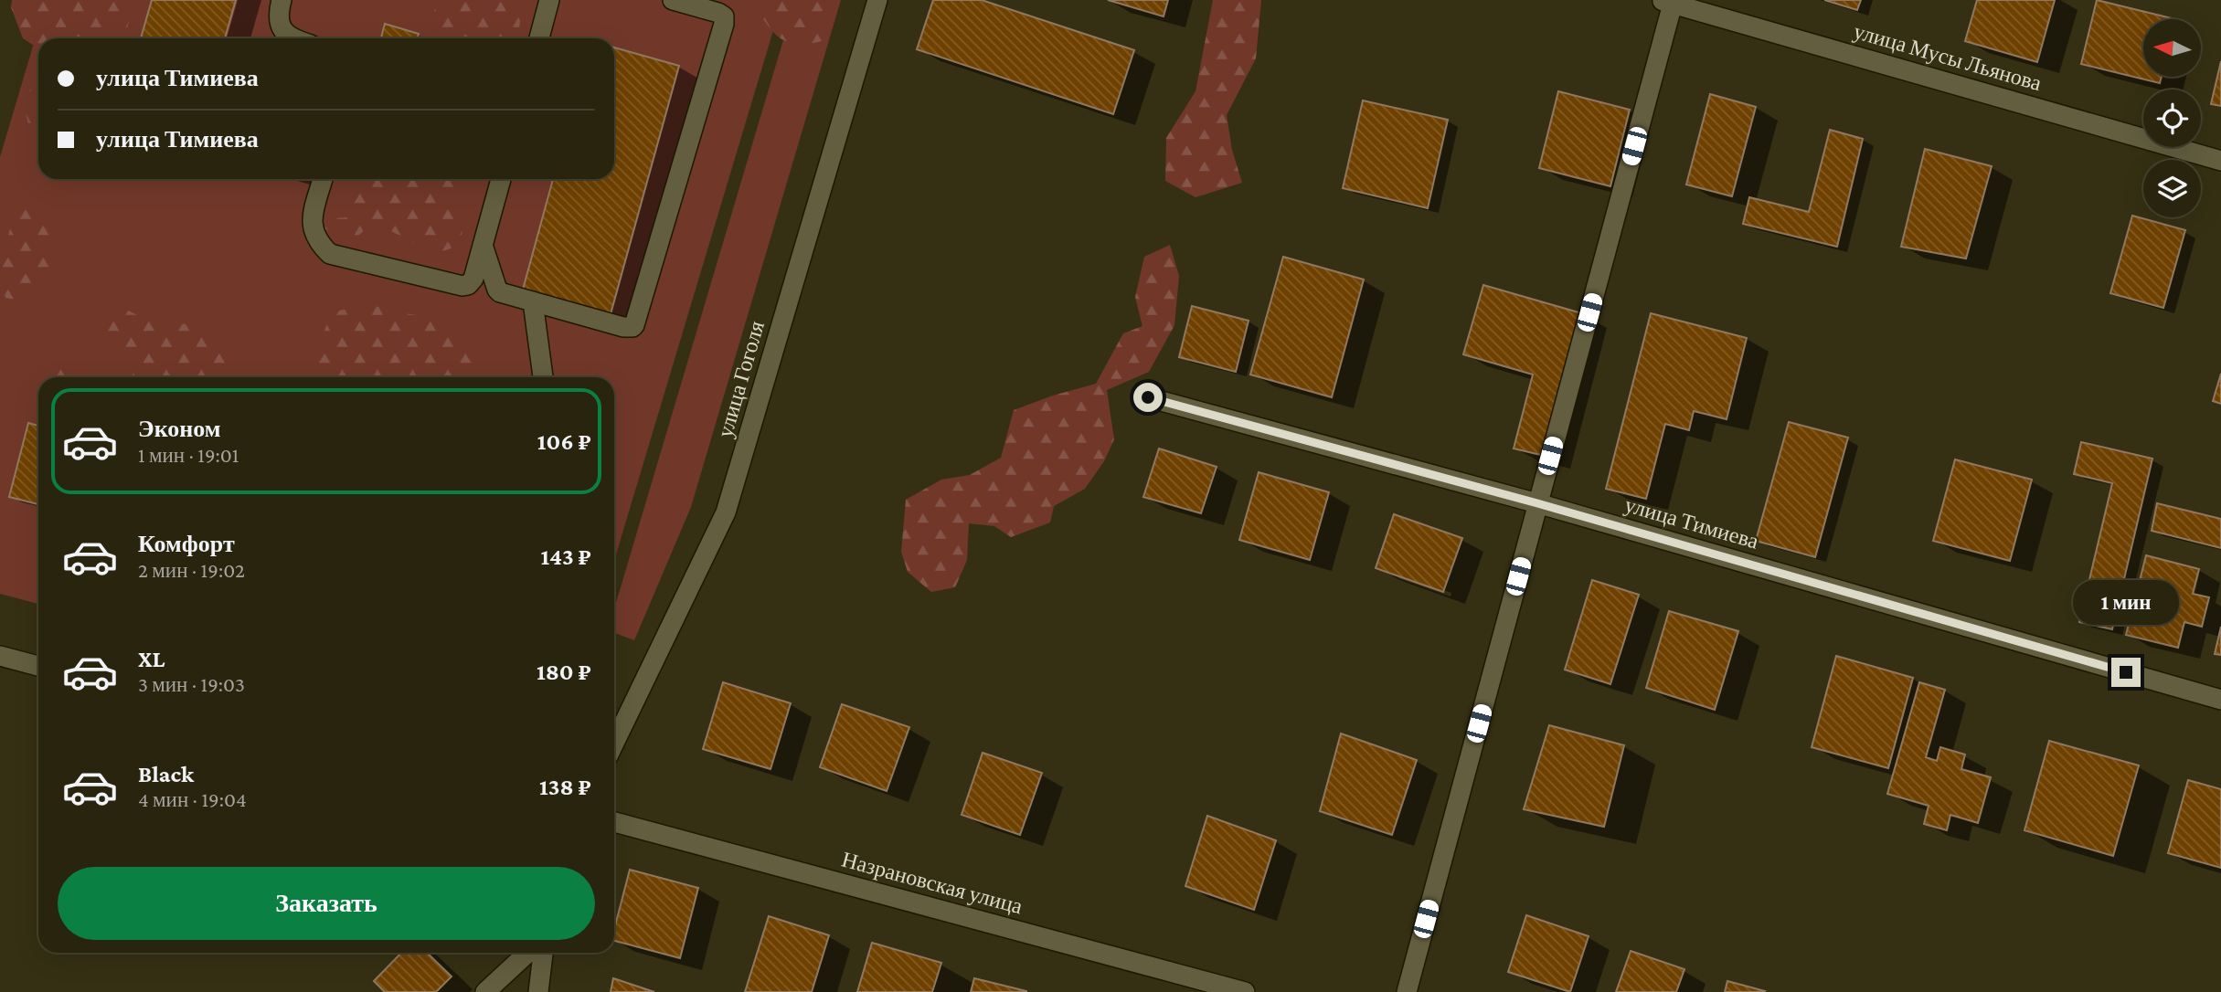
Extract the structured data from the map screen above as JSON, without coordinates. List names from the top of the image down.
{
  "streets": {
    "street": [
      "улица Мусы Льянова",
      "улица Гоголя",
      "улица Тимиева",
      "Назрановская улица"
    ]
  },
  "north": "left",
  "page": {
    "banner": ["улица Тимиева", "улица Тимиева"],
    "list": [
      {
        "name": "Эконом",
        "note": "1 мин · 19:01",
        "value": "106 ₽"
      },
      {
        "name": "Комфорт",
        "note": "2 мин · 19:02",
        "value": "143 ₽"
      },
      {
        "name": "XL",
        "note": "3 мин · 19:03",
        "value": "180 ₽"
      },
      {
        "name": "Black",
        "note": "4 мин · 19:04",
        "value": "138 ₽"
      }
    ],
    "bubble": "1 мин",
    "buttons": "Заказать"
  }
}
